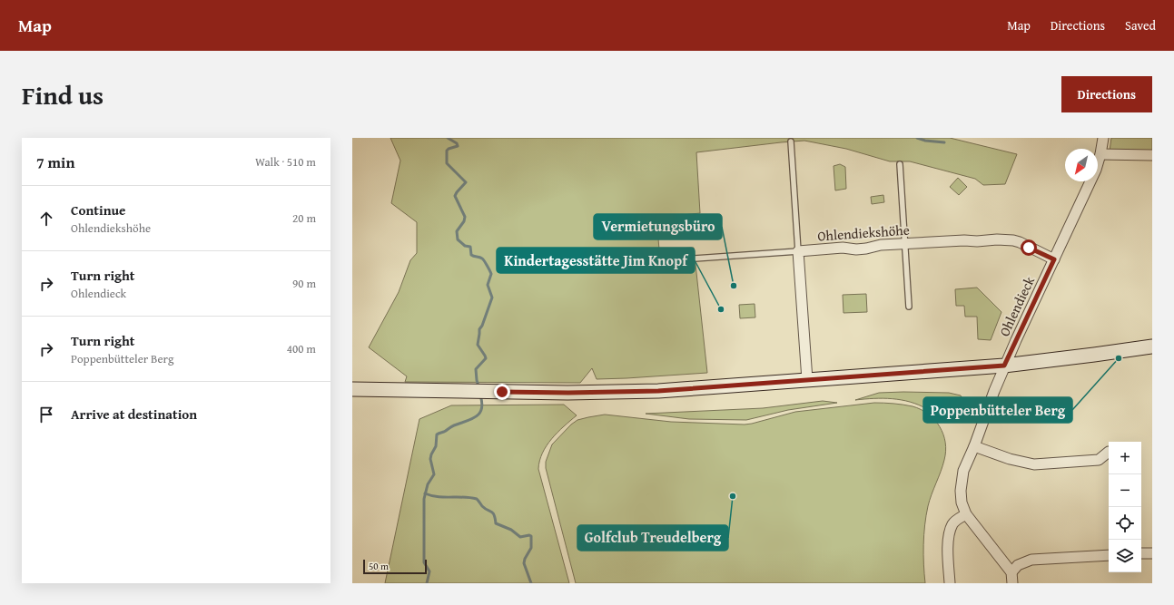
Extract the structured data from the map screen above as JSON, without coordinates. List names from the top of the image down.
{
  "streets": {
    "street": ["Ohlendiekshöhe", "Ohlendieck"]
  },
  "crossings": [
    ["Ohlendiekshöhe", "Ohlendieck"]
  ],
  "places": [
    "Vermietungsbüro",
    "Kindertagesstätte Jim Knopf",
    "Poppenbütteler Berg",
    "Golfclub Treudelberg"
  ],
  "scale_bar": "50 m",
  "north": "bottom left",
  "page": {
    "header": "Map",
    "nav": ["Map", "Directions", "Saved"],
    "title": "Find us",
    "buttons": "Directions",
    "heading": ["7 min", "Walk · 510 m"],
    "list": [
      ["Continue", "Ohlendiekshöhe", "20 m"],
      ["Turn right", "Ohlendieck", "90 m"],
      ["Turn right", "Poppenbütteler Berg", "400 m"],
      "Arrive at destination"
    ],
    "map_buttons": ["+", "−"],
    "scale": "50 m"
  }
}
